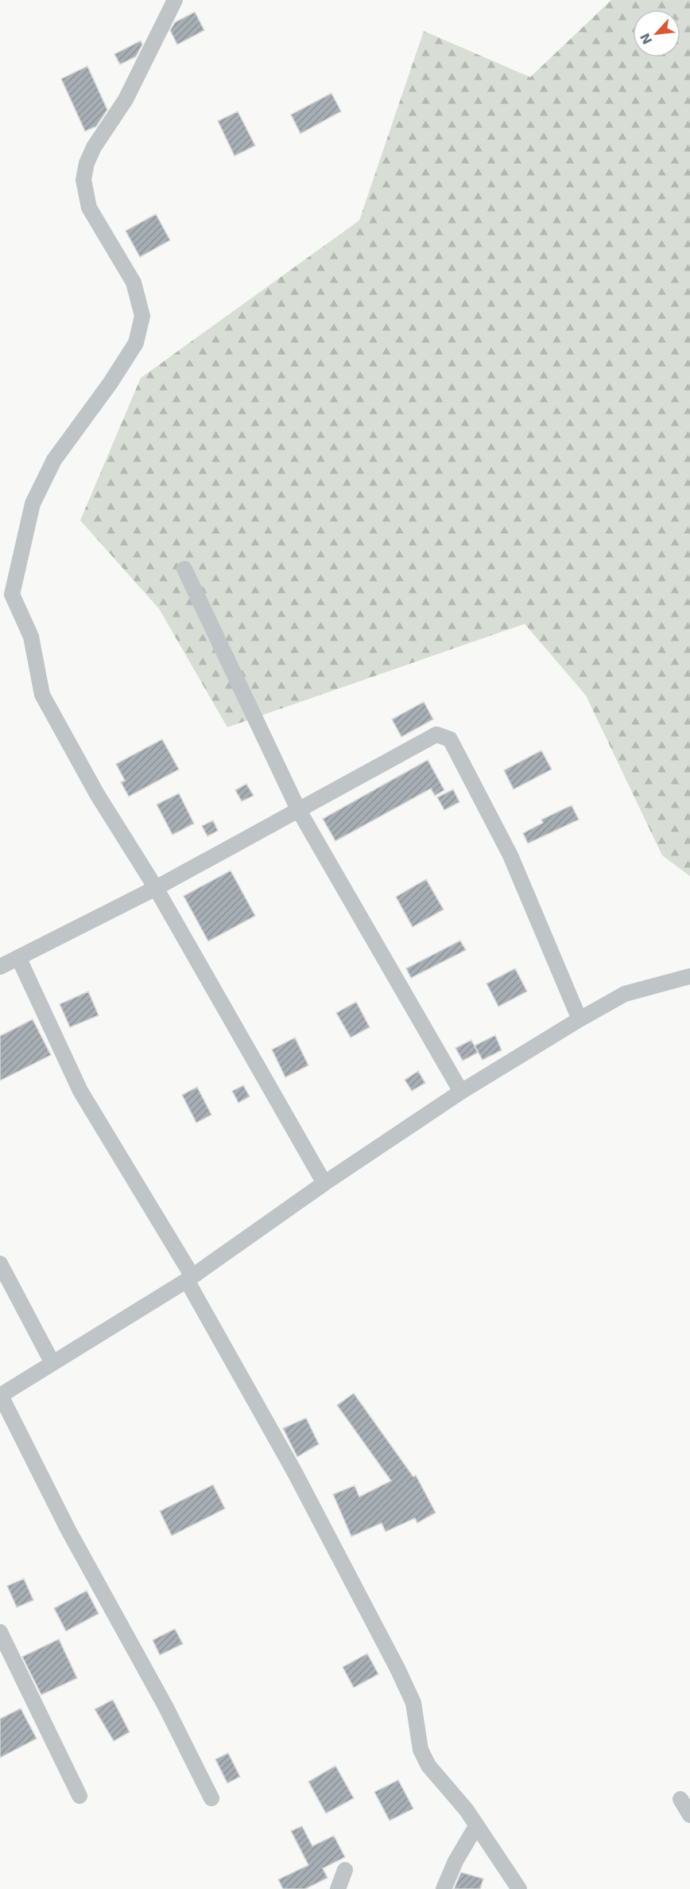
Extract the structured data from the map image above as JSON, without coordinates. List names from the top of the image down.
{
  "north": "bottom left"
}
